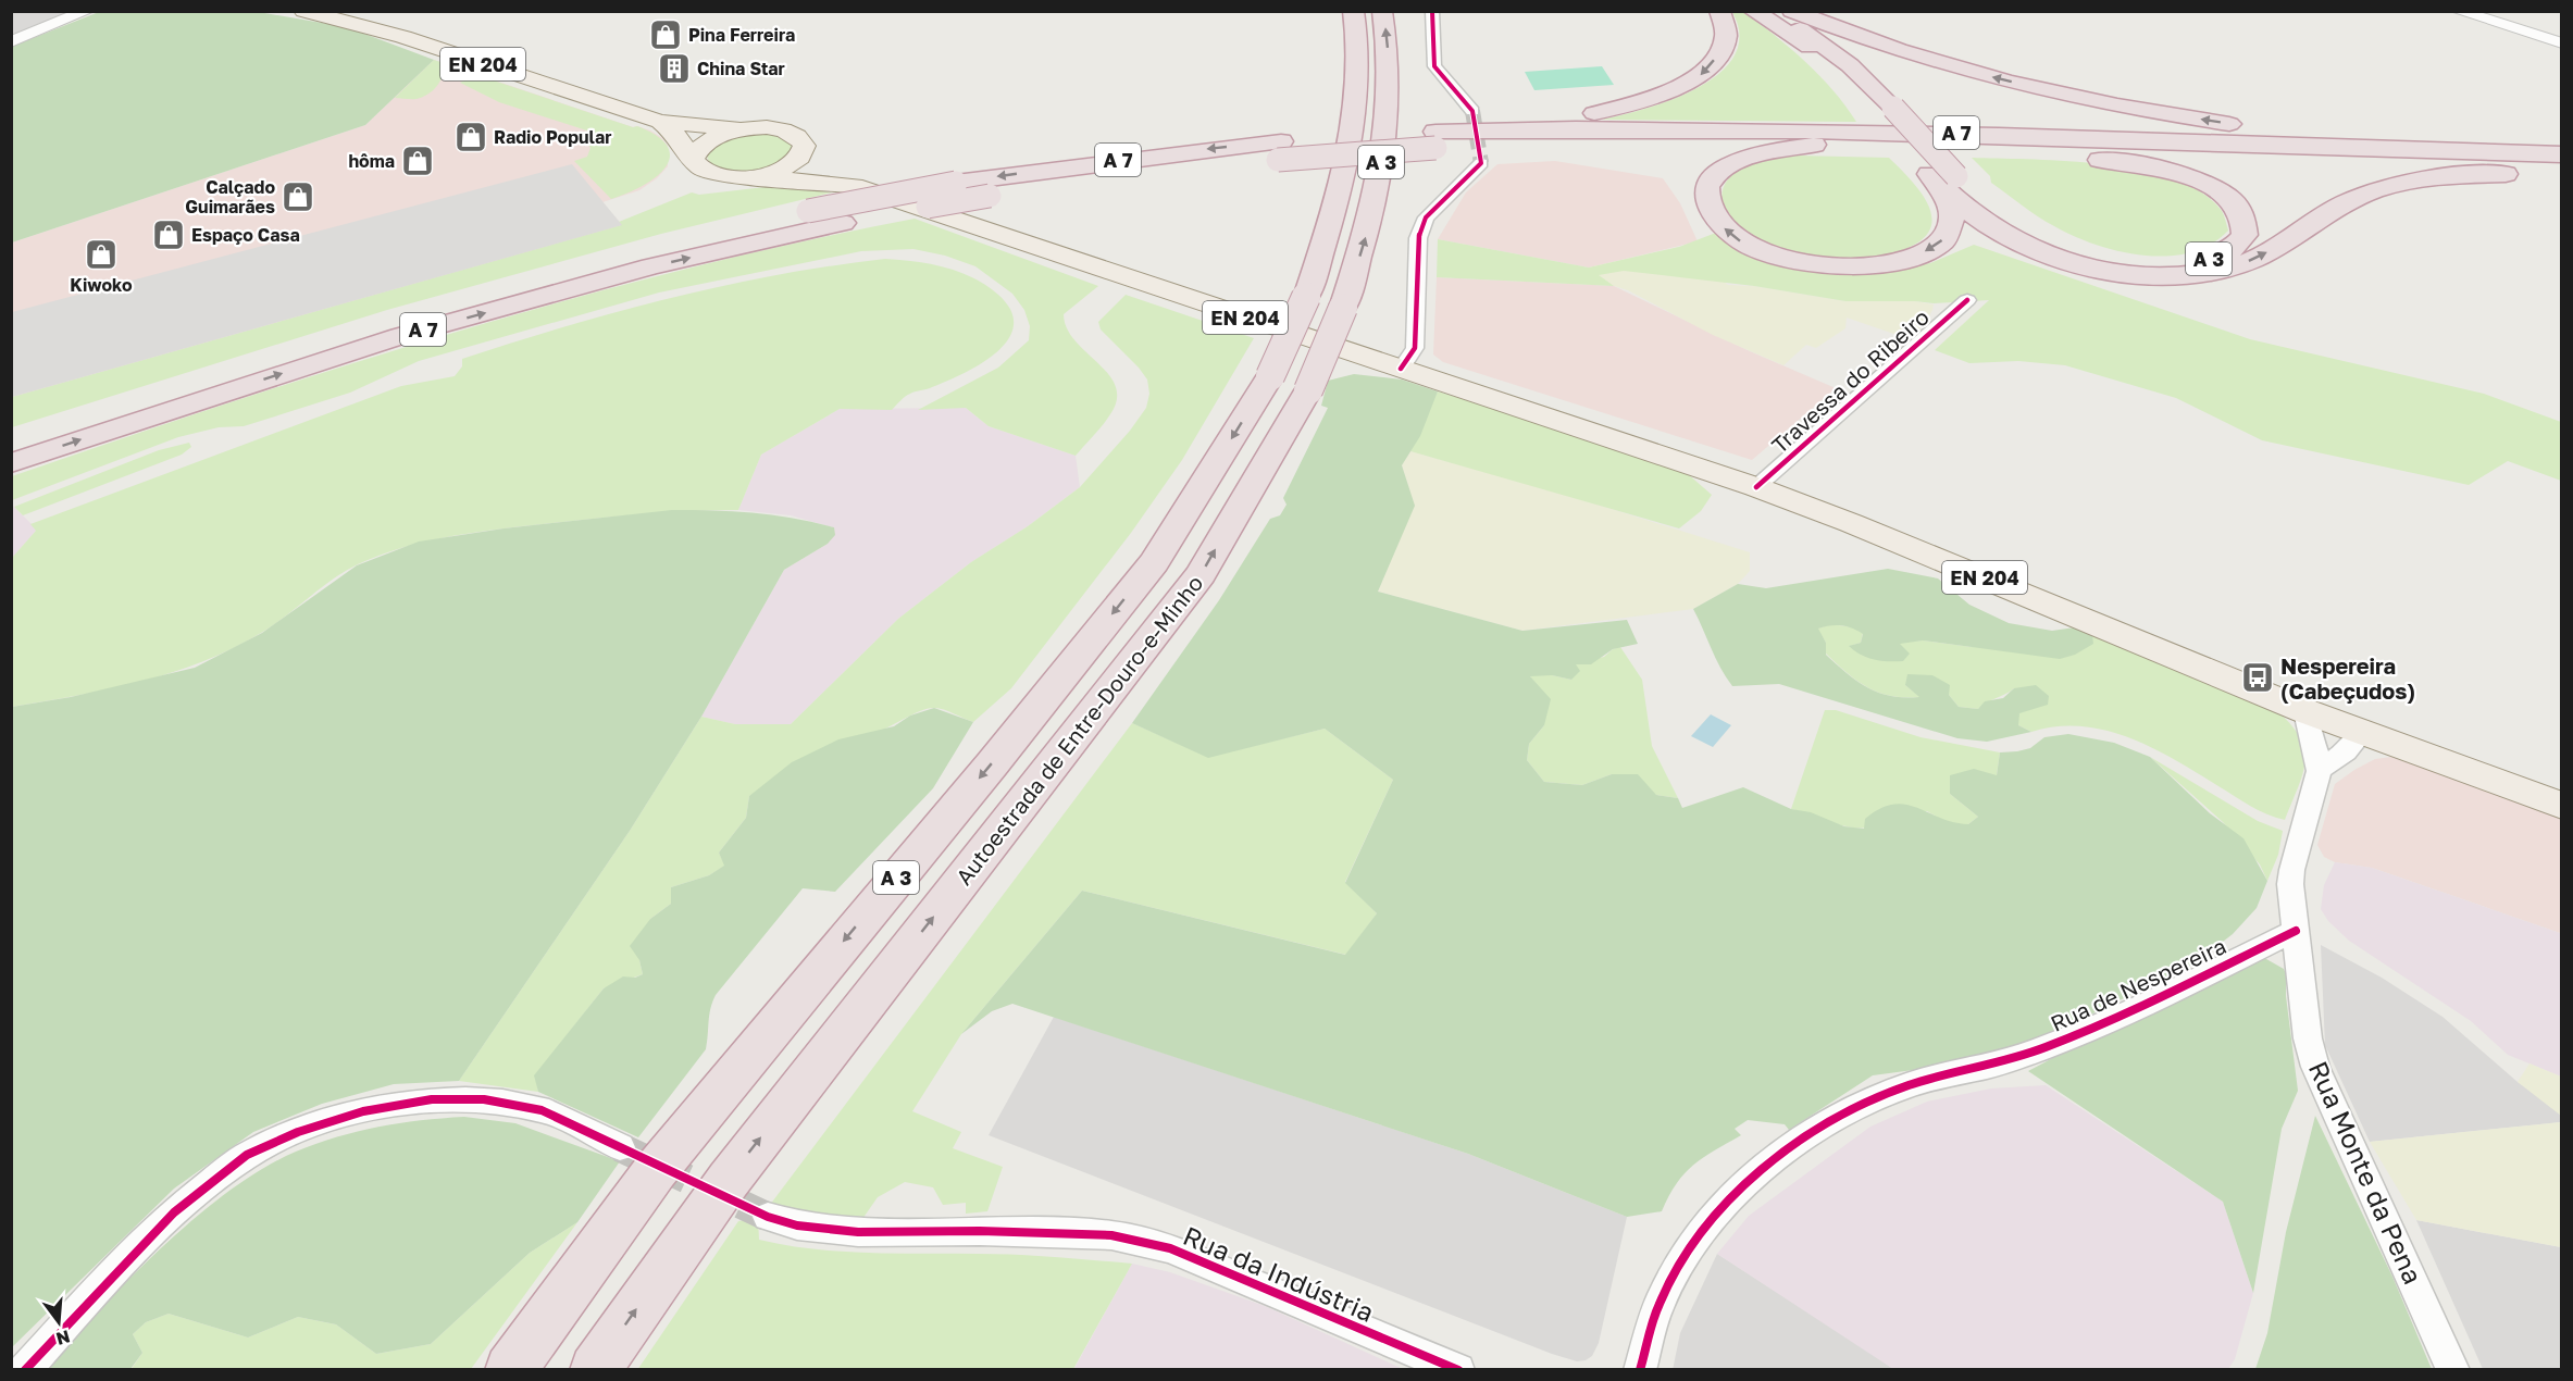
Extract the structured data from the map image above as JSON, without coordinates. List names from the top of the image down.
{
  "streets": {
    "highway": ["A 7", "A 3", "Autoestrada de Entre-Douro-e-Minho"],
    "main road": ["EN 204"],
    "street": [
      "Travessa do Ribeiro",
      "Rua de Nespereira",
      "Rua Monte da Pena",
      "Rua da Indústria"
    ]
  },
  "crossings": [
    ["EN 204", "Travessa do Ribeiro"],
    ["A 7", "A 3"],
    ["Rua de Nespereira", "Rua Monte da Pena"]
  ],
  "places": {
    "shop": [
      "Pina Ferreira",
      "Radio Popular",
      "hôma",
      "Calçado Guimarães",
      "Espaço Casa",
      "Kiwoko"
    ],
    "building": ["China Star"],
    "bus stop": ["Nespereira (Cabeçudos)"]
  },
  "north": "bottom"
}
